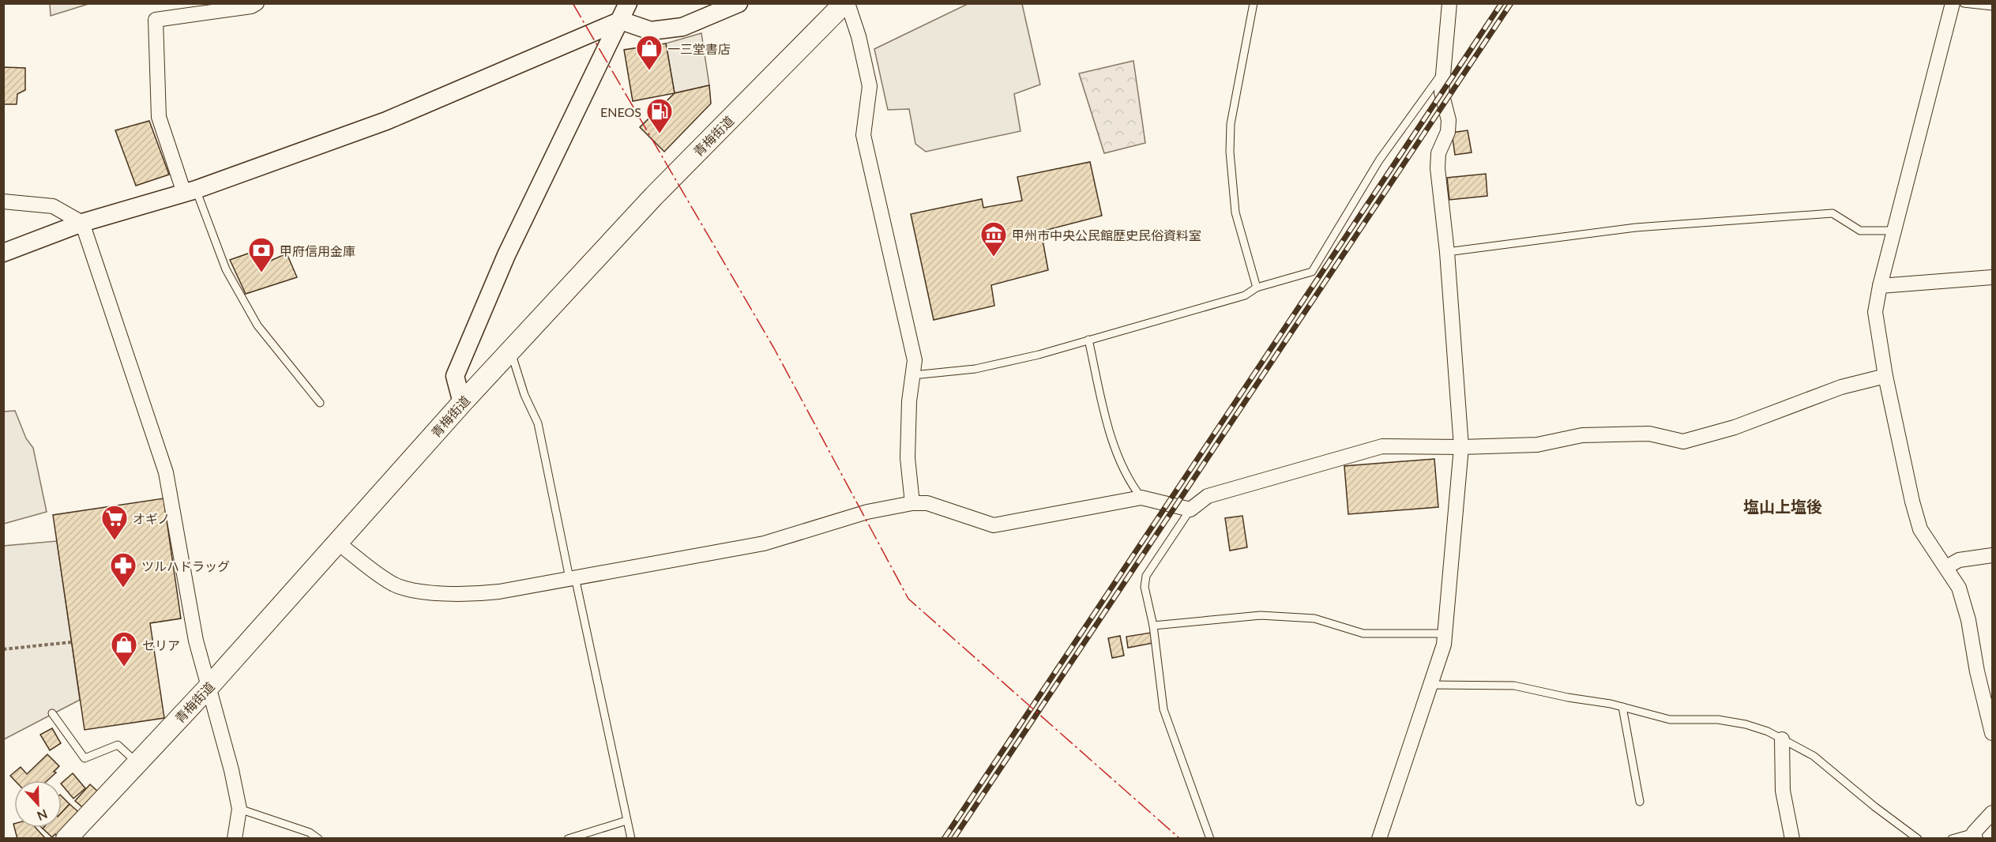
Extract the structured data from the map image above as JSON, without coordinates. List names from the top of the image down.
{
  "streets": {
    "main road": ["青梅街道"]
  },
  "districts": ["塩山上塩後"],
  "places": {
    "shop": ["一三堂書店", "セリア"],
    "fuel station": ["ENEOS"],
    "museum": ["甲州市中央公民館歴史民俗資料室"],
    "bank": ["甲府信用金庫"],
    "supermarket": ["オギノ"],
    "pharmacy": ["ツルハドラッグ"]
  },
  "north": "bottom"
}
